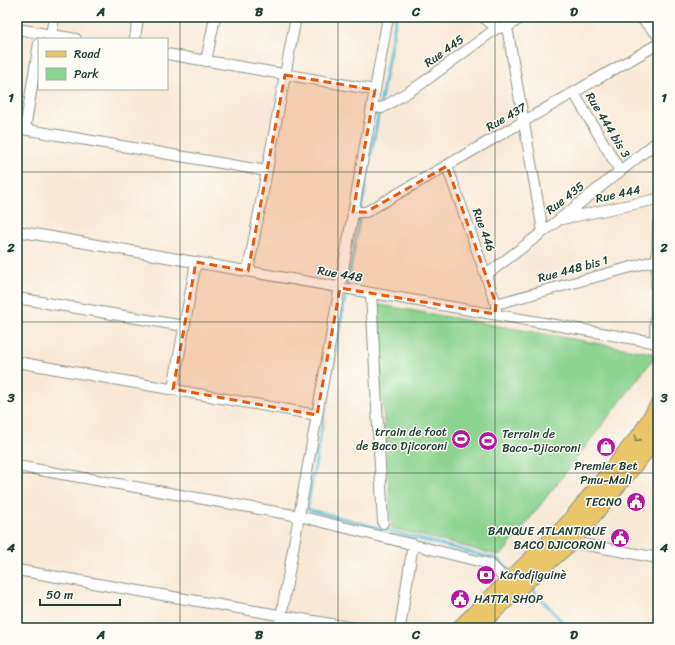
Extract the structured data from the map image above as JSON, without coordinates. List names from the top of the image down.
{
  "streets": {
    "street": [
      "Rue 445",
      "Rue 437",
      "Rue 444 bis 3",
      "Rue 444",
      "Rue 435",
      "Rue 446",
      "Rue 448 bis 1",
      "Rue 448"
    ]
  },
  "crossings": [
    ["Rue 437", "Rue 444 bis 3"],
    ["Rue 437", "Rue 446"],
    ["Rue 444 bis 3", "Rue 435"],
    ["Rue 444", "Rue 435"],
    ["Rue 435", "Rue 446"],
    ["Rue 446", "Rue 448 bis 1"]
  ],
  "places": {
    "sports": ["trrain de foot de Baco Djicoroni", "Terrain de Baco-Djicoroni"],
    "shop": ["Premier Bet Pmu-Mali"],
    "public building": ["TECNO", "BANQUE ATLANTIQUE BACO DJICORONI", "HATTA SHOP"],
    "bank": ["Kafodjiguinè"]
  },
  "legend": ["Road", "Park"],
  "scale_bar": "50 m",
  "grid": {
    "columns": [
      "A",
      "B",
      "C",
      "D"
    ],
    "rows": [
      "1",
      "2",
      "3",
      "4"
    ]
  }
}
